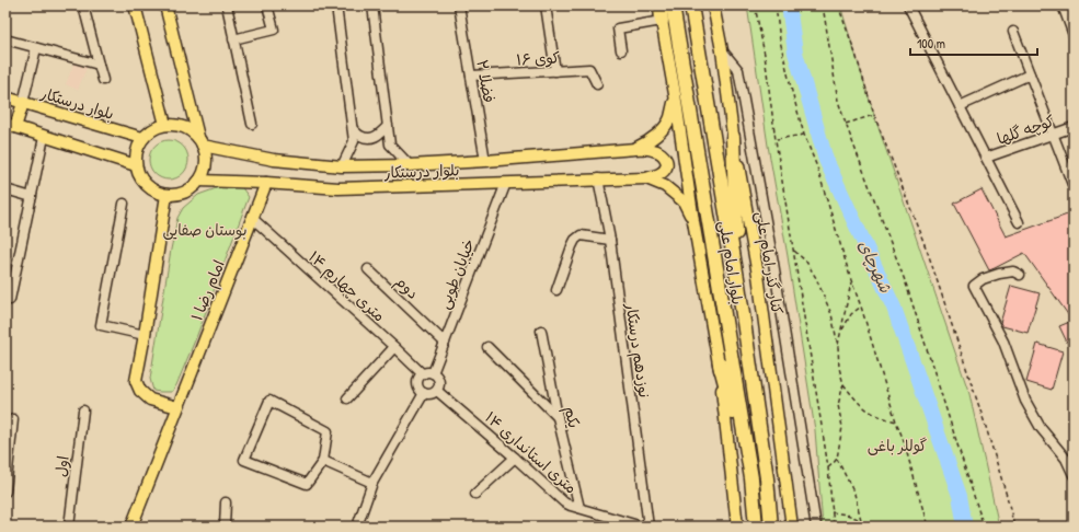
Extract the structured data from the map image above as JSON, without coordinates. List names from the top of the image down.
{
  "streets": {
    "highway": ["بلوار امام علی"],
    "main road": ["بلوار درستکار", "کنار گذر امام علی", "امام رضا ۱"],
    "street": [
      "کوی ۱۶",
      "فضلا ۲",
      "کوچه گلها",
      "خیابان طوبی",
      "۱۴ متری چهارم",
      "دوم",
      "نوزدهم درستکار",
      "یکم",
      "۱۴ متری استانداری",
      "اول"
    ]
  },
  "crossings": [
    ["کوی ۱۶", "فضلا ۲"],
    ["فضلا ۲", "بلوار درستکار"],
    ["بلوار درستکار", "خیابان طوبی"],
    ["بلوار درستکار", "امام رضا ۱"],
    ["بلوار درستکار", "نوزدهم درستکار"],
    ["خیابان طوبی", "۱۴ متری چهارم"],
    ["خیابان طوبی", "دوم"],
    ["خیابان طوبی", "۱۴ متری استانداری"],
    ["۱۴ متری چهارم", "امام رضا ۱"],
    ["۱۴ متری چهارم", "۱۴ متری استانداری"],
    ["یکم", "۱۴ متری استانداری"]
  ],
  "water": ["شهرچای"],
  "parks": ["بوستان صفایی", "گوللر باغی"],
  "scale_bar": "100 m"
}
